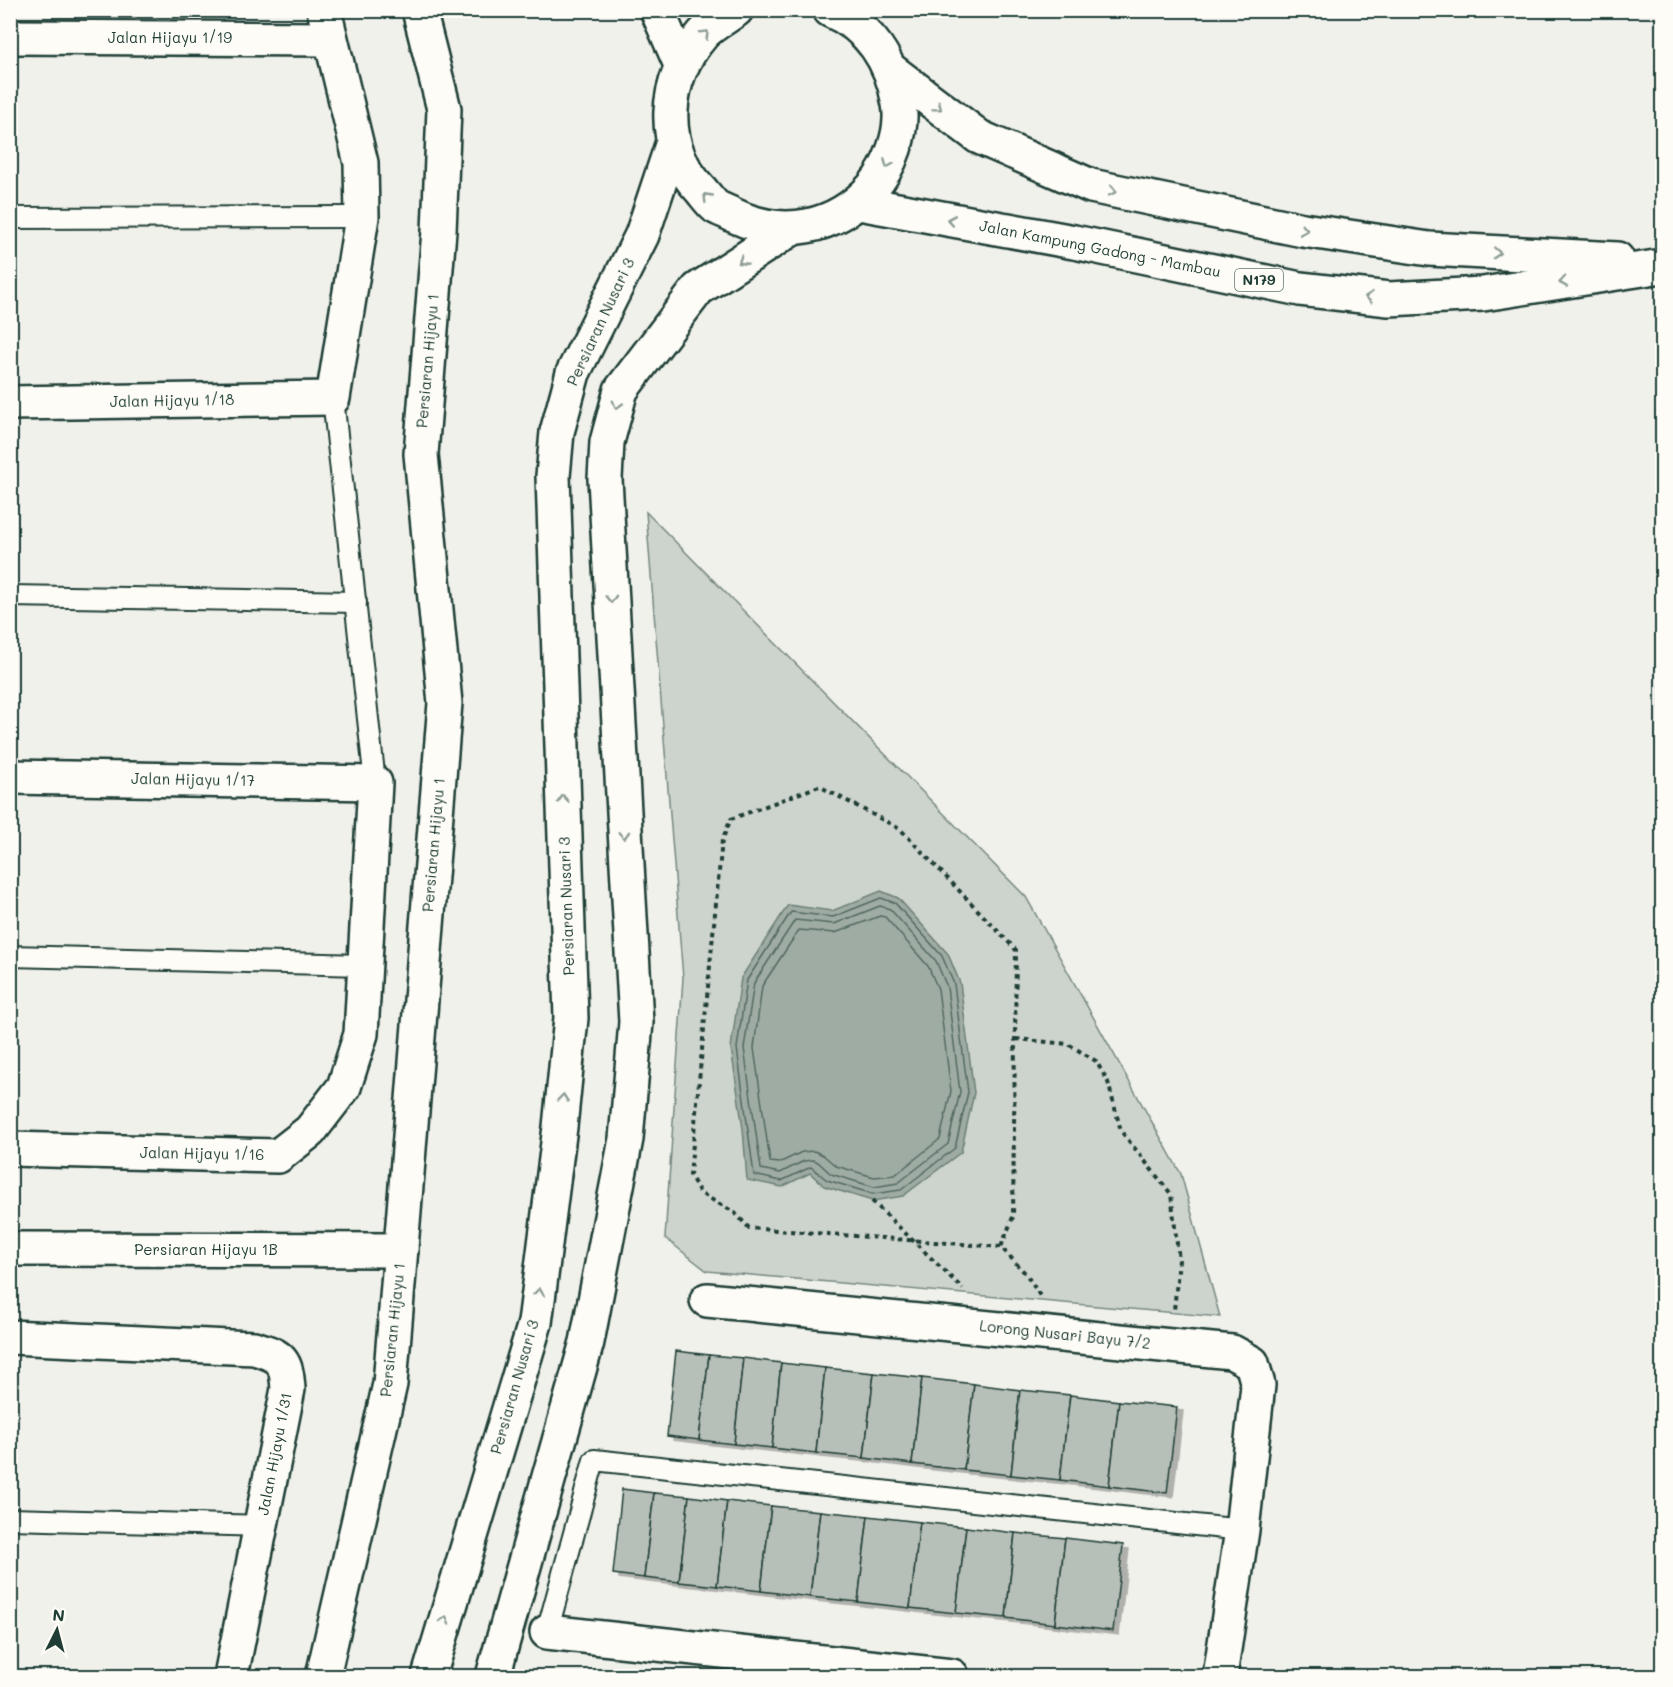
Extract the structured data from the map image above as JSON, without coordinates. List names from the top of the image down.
{
  "streets": {
    "street": [
      "Jalan Hijayu 1/19",
      "Jalan Kampung Gadong - Mambau",
      "N179",
      "Persiaran Nusari 3",
      "Persiaran Hijayu 1",
      "Jalan Hijayu 1/18",
      "Jalan Hijayu 1/17",
      "Jalan Hijayu 1/16",
      "Persiaran Hijayu 1B",
      "Lorong Nusari Bayu 7/2",
      "Jalan Hijayu 1/31"
    ]
  },
  "crossings": [
    ["Jalan Kampung Gadong - Mambau", "N179"],
    ["N179", "Persiaran Nusari 3"],
    ["Persiaran Hijayu 1", "Persiaran Hijayu 1B"],
    ["Jalan Hijayu 1/17", "Jalan Hijayu 1/16"]
  ],
  "north": "top"
}
